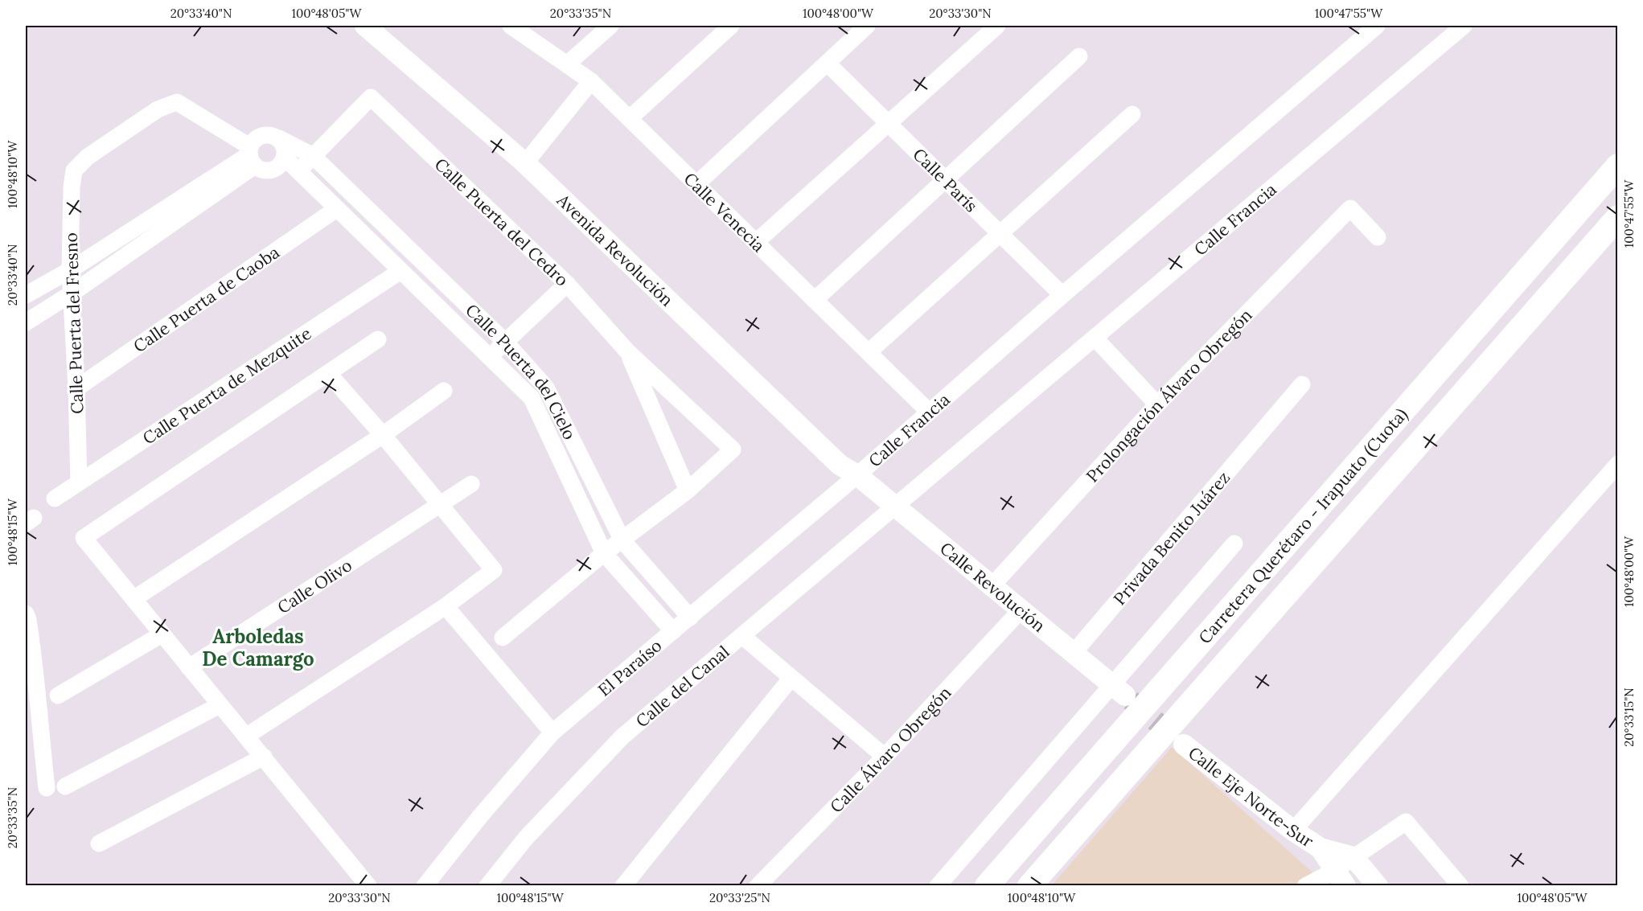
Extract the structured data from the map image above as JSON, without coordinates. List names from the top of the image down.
{
  "streets": {
    "highway": ["Carretera Querétaro - Irapuato (Cuota)"],
    "main road": ["Avenida Revolución", "Calle Revolución", "Calle Eje Norte-Sur"],
    "street": [
      "Calle París",
      "Calle Venecia",
      "Calle Francia",
      "Calle Puerta del Cedro",
      "Calle Puerta de Caoba",
      "Calle Puerta del Fresno",
      "Calle Puerta del Cielo",
      "Calle Puerta de Mezquite",
      "Prolongación Álvaro Obregón",
      "Privada Benito Juárez",
      "Calle Olivo",
      "El Paraíso",
      "Calle del Canal",
      "Calle Álvaro Obregón"
    ]
  },
  "crossings": [
    ["Calle París", "Calle Francia"],
    ["Calle Venecia", "Calle Francia"],
    ["Calle Francia", "Avenida Revolución"],
    ["Calle Francia", "Calle Revolución"],
    ["Calle Francia", "El Paraíso"],
    ["Calle Francia", "Calle del Canal"],
    ["Calle Puerta del Cedro", "Calle Puerta del Cielo"],
    ["Avenida Revolución", "Calle Revolución"],
    ["Avenida Revolución", "El Paraíso"],
    ["Calle Puerta de Caoba", "Calle Puerta del Fresno"],
    ["Calle Puerta de Caoba", "Calle Puerta del Cielo"],
    ["Calle Puerta del Fresno", "Calle Puerta del Cielo"],
    ["Calle Puerta del Fresno", "Calle Puerta de Mezquite"],
    ["Calle Puerta del Cielo", "Calle Puerta de Mezquite"],
    ["Calle Puerta del Cielo", "El Paraíso"],
    ["Prolongación Álvaro Obregón", "Calle Revolución"],
    ["Privada Benito Juárez", "Calle Revolución"],
    ["Calle Revolución", "El Paraíso"],
    ["Calle Revolución", "Calle del Canal"],
    ["Calle Revolución", "Calle Álvaro Obregón"]
  ],
  "districts": ["Arboledas De Camargo"],
  "coordinates": [
    "20°33'40\"N",
    "100°48'05\"W",
    "20°33'35\"N",
    "100°48'00\"W",
    "20°33'30\"N",
    "100°47'55\"W",
    "100°48'10\"W",
    "100°48'15\"W",
    "20°33'15\"N",
    "20°33'25\"N"
  ]
}
